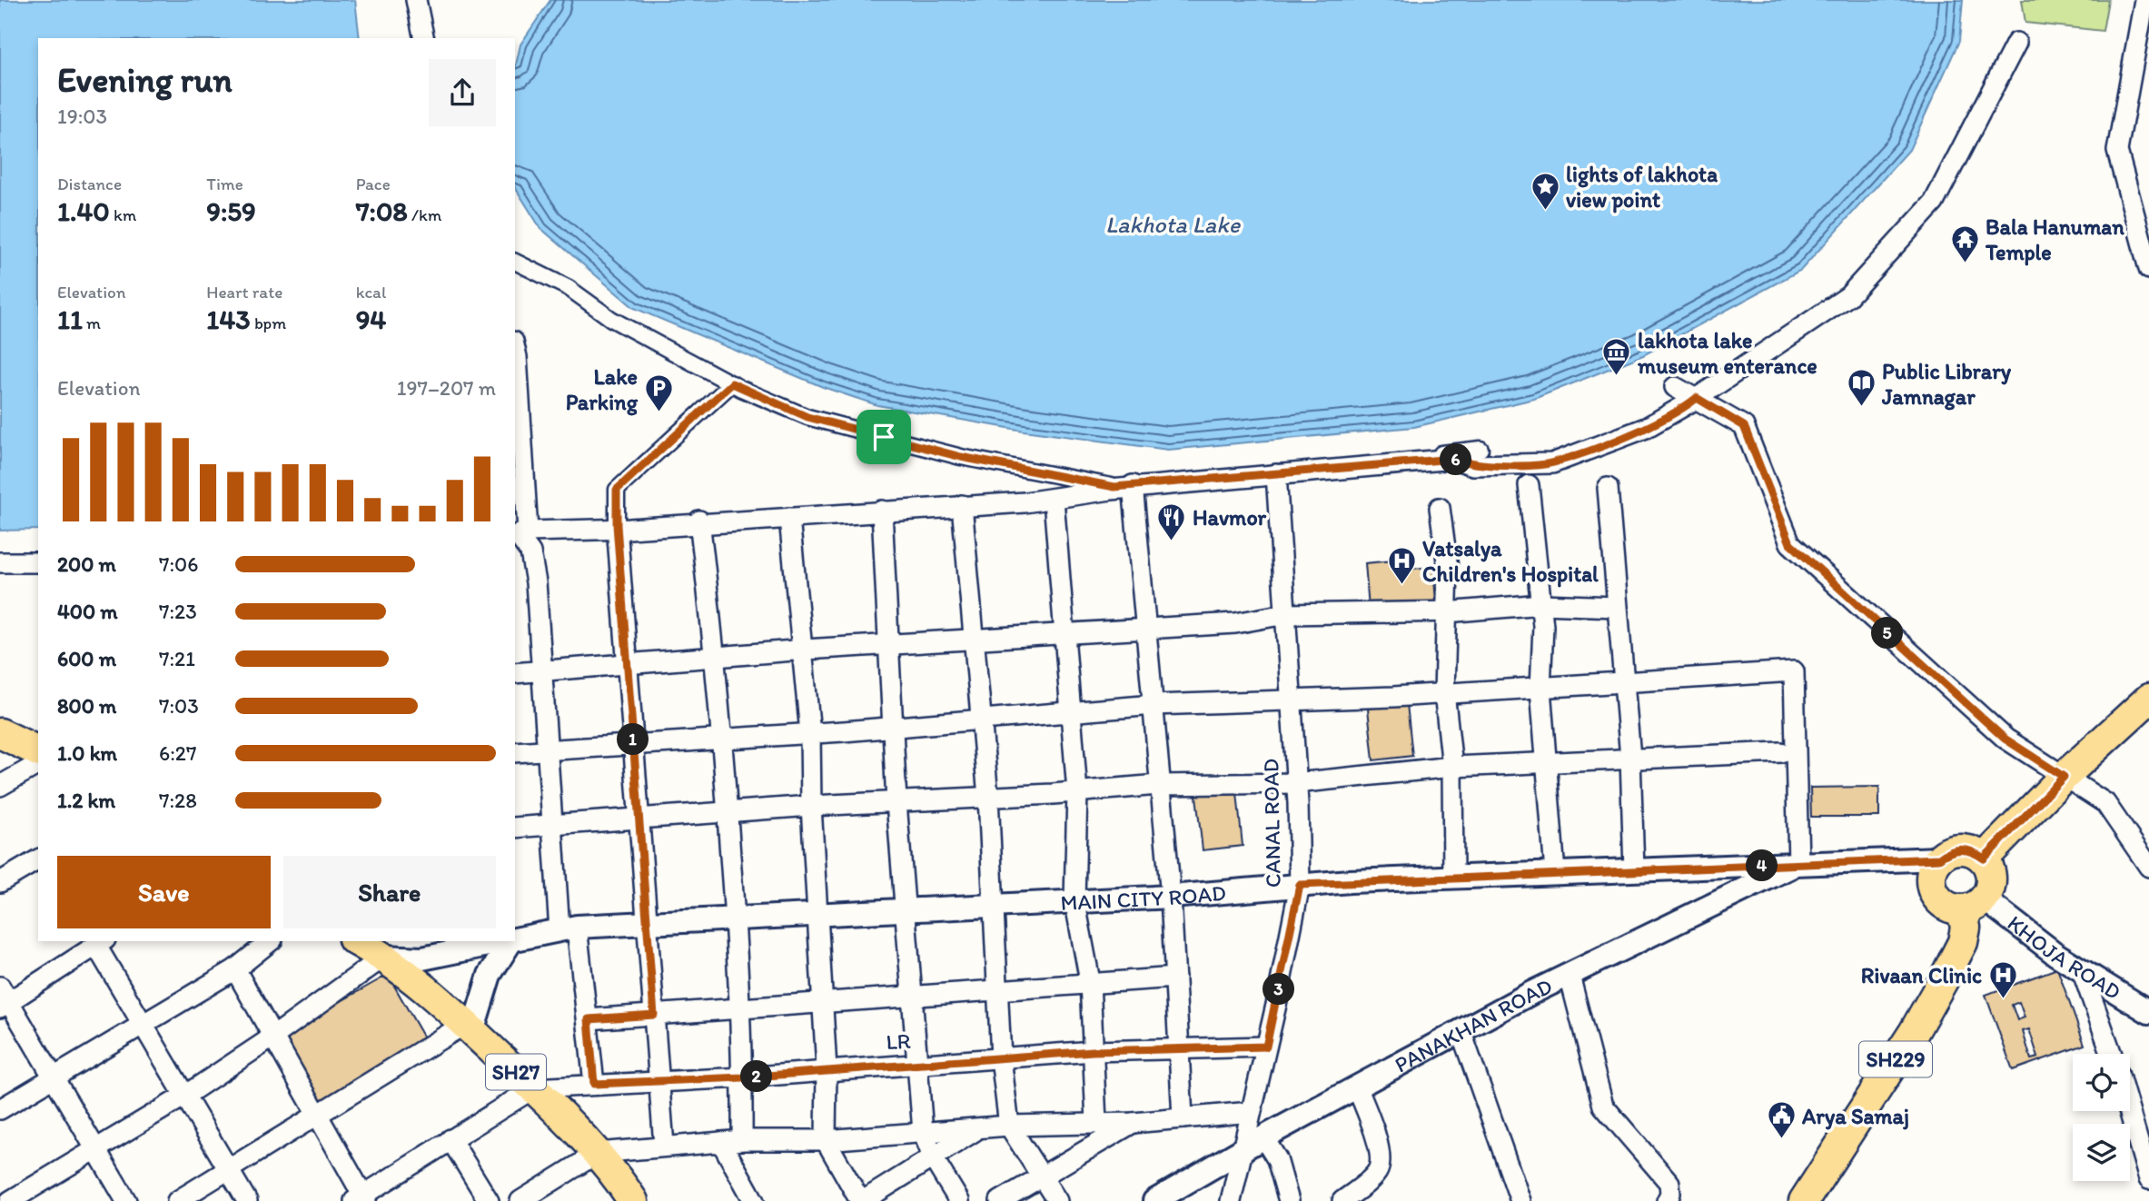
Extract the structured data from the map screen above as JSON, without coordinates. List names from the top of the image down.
{
  "streets": {
    "main road": ["MAIN CITY ROAD", "SH229", "SH27"],
    "street": [
      "CANAL ROAD",
      "KHOJA ROAD",
      "PANAKHAN ROAD",
      "LR"
    ]
  },
  "crossings": [
    ["CANAL ROAD", "MAIN CITY ROAD"],
    ["CANAL ROAD", "PANAKHAN ROAD"],
    ["CANAL ROAD", "LR"],
    ["MAIN CITY ROAD", "KHOJA ROAD"],
    ["MAIN CITY ROAD", "PANAKHAN ROAD"],
    ["MAIN CITY ROAD", "SH229"],
    ["MAIN CITY ROAD", "SH27"],
    ["KHOJA ROAD", "SH229"],
    ["LR", "SH27"]
  ],
  "water": ["Lakhota Lake"],
  "places": {
    "place": ["lights of lakhota view point"],
    "temple": ["Bala Hanuman Temple"],
    "museum": ["lakhota lake museum enterance"],
    "library": ["Public Library Jamnagar"],
    "parking": ["Lake Parking"],
    "restaurant": ["Havmor"],
    "hospital": ["Vatsalya Children's Hospital", "Rivaan Clinic"],
    "public building": ["Arya Samaj"]
  },
  "page": {
    "heading": ["Evening run", "19:03"],
    "stats": [
      ["Distance", "1.40 km"],
      ["Time", "9:59"],
      ["Pace", "7:08 /km"],
      ["Elevation", "11 m"],
      ["Heart rate", "143 bpm"],
      ["kcal", "94"]
    ],
    "chart": ["Elevation", "197–207 m"],
    "pins": [
      "6",
      "5",
      "1",
      "4",
      "3",
      "2"
    ],
    "list": [
      {
        "name": "200 m",
        "note": "7:06"
      },
      {
        "name": "400 m",
        "note": "7:23"
      },
      {
        "name": "600 m",
        "note": "7:21"
      },
      {
        "name": "800 m",
        "note": "7:03"
      },
      {
        "name": "1.0 km",
        "note": "6:27"
      },
      {
        "name": "1.2 km",
        "note": "7:28"
      }
    ],
    "buttons": ["Save", "Share"]
  }
}
